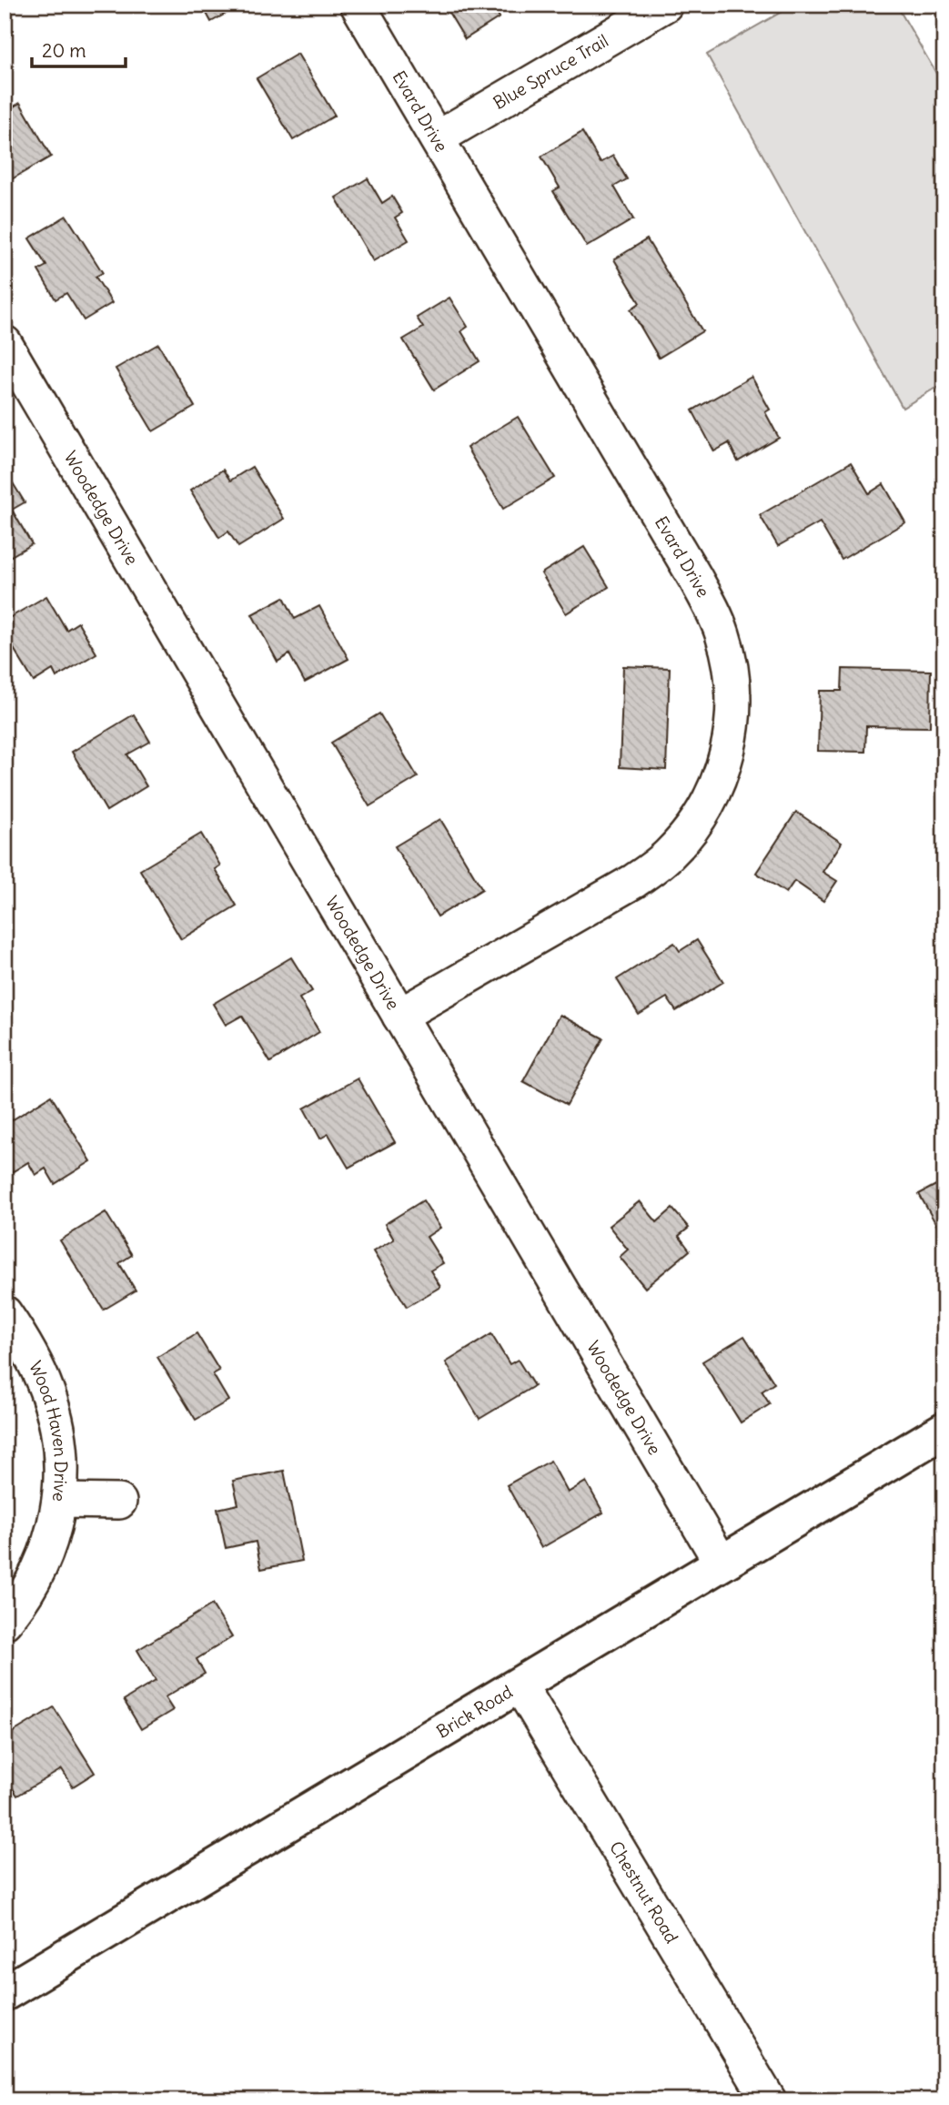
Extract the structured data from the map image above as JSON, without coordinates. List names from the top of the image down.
{
  "streets": {
    "street": [
      "Blue Spruce Trail",
      "Evard Drive",
      "Woodedge Drive",
      "Wood Haven Drive",
      "Brick Road",
      "Chestnut Road"
    ]
  },
  "crossings": [
    ["Blue Spruce Trail", "Evard Drive"],
    ["Evard Drive", "Woodedge Drive"],
    ["Woodedge Drive", "Brick Road"],
    ["Brick Road", "Chestnut Road"]
  ],
  "scale_bar": "20 m"
}
